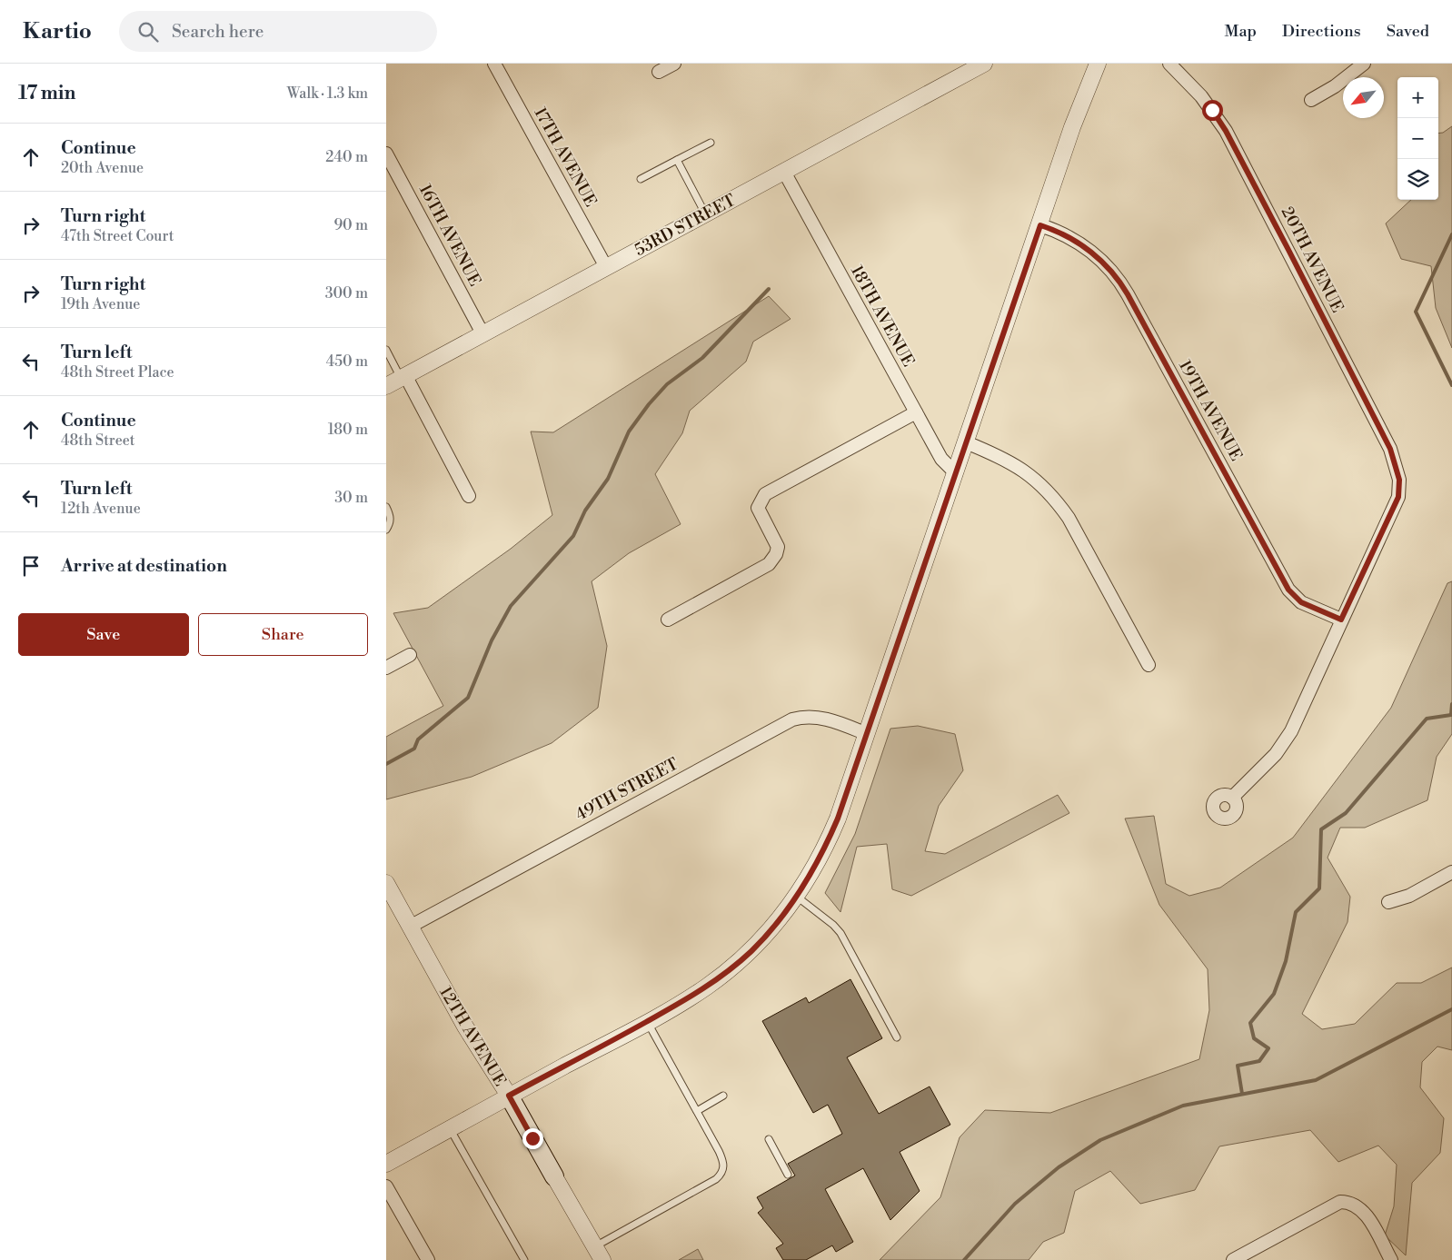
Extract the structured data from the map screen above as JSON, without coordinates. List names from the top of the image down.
{
  "streets": {
    "main road": ["12TH AVENUE"],
    "street": [
      "17TH AVENUE",
      "53RD STREET",
      "16TH AVENUE",
      "20TH AVENUE",
      "18TH AVENUE",
      "19TH AVENUE",
      "49TH STREET"
    ]
  },
  "crossings": [
    ["17TH AVENUE", "53RD STREET"],
    ["53RD STREET", "16TH AVENUE"],
    ["53RD STREET", "18TH AVENUE"],
    ["20TH AVENUE", "19TH AVENUE"],
    ["49TH STREET", "12TH AVENUE"]
  ],
  "north": "bottom left",
  "page": {
    "header": "Kartio",
    "search": "Search here",
    "nav": ["Map", "Directions", "Saved"],
    "heading": ["17 min", "Walk · 1.3 km"],
    "map_buttons": ["+", "−"],
    "list": [
      ["Continue", "20th Avenue", "240 m"],
      ["Turn right", "47th Street Court", "90 m"],
      ["Turn right", "19th Avenue", "300 m"],
      ["Turn left", "48th Street Place", "450 m"],
      ["Continue", "48th Street", "180 m"],
      ["Turn left", "12th Avenue", "30 m"],
      "Arrive at destination"
    ],
    "buttons": ["Save", "Share"]
  }
}
